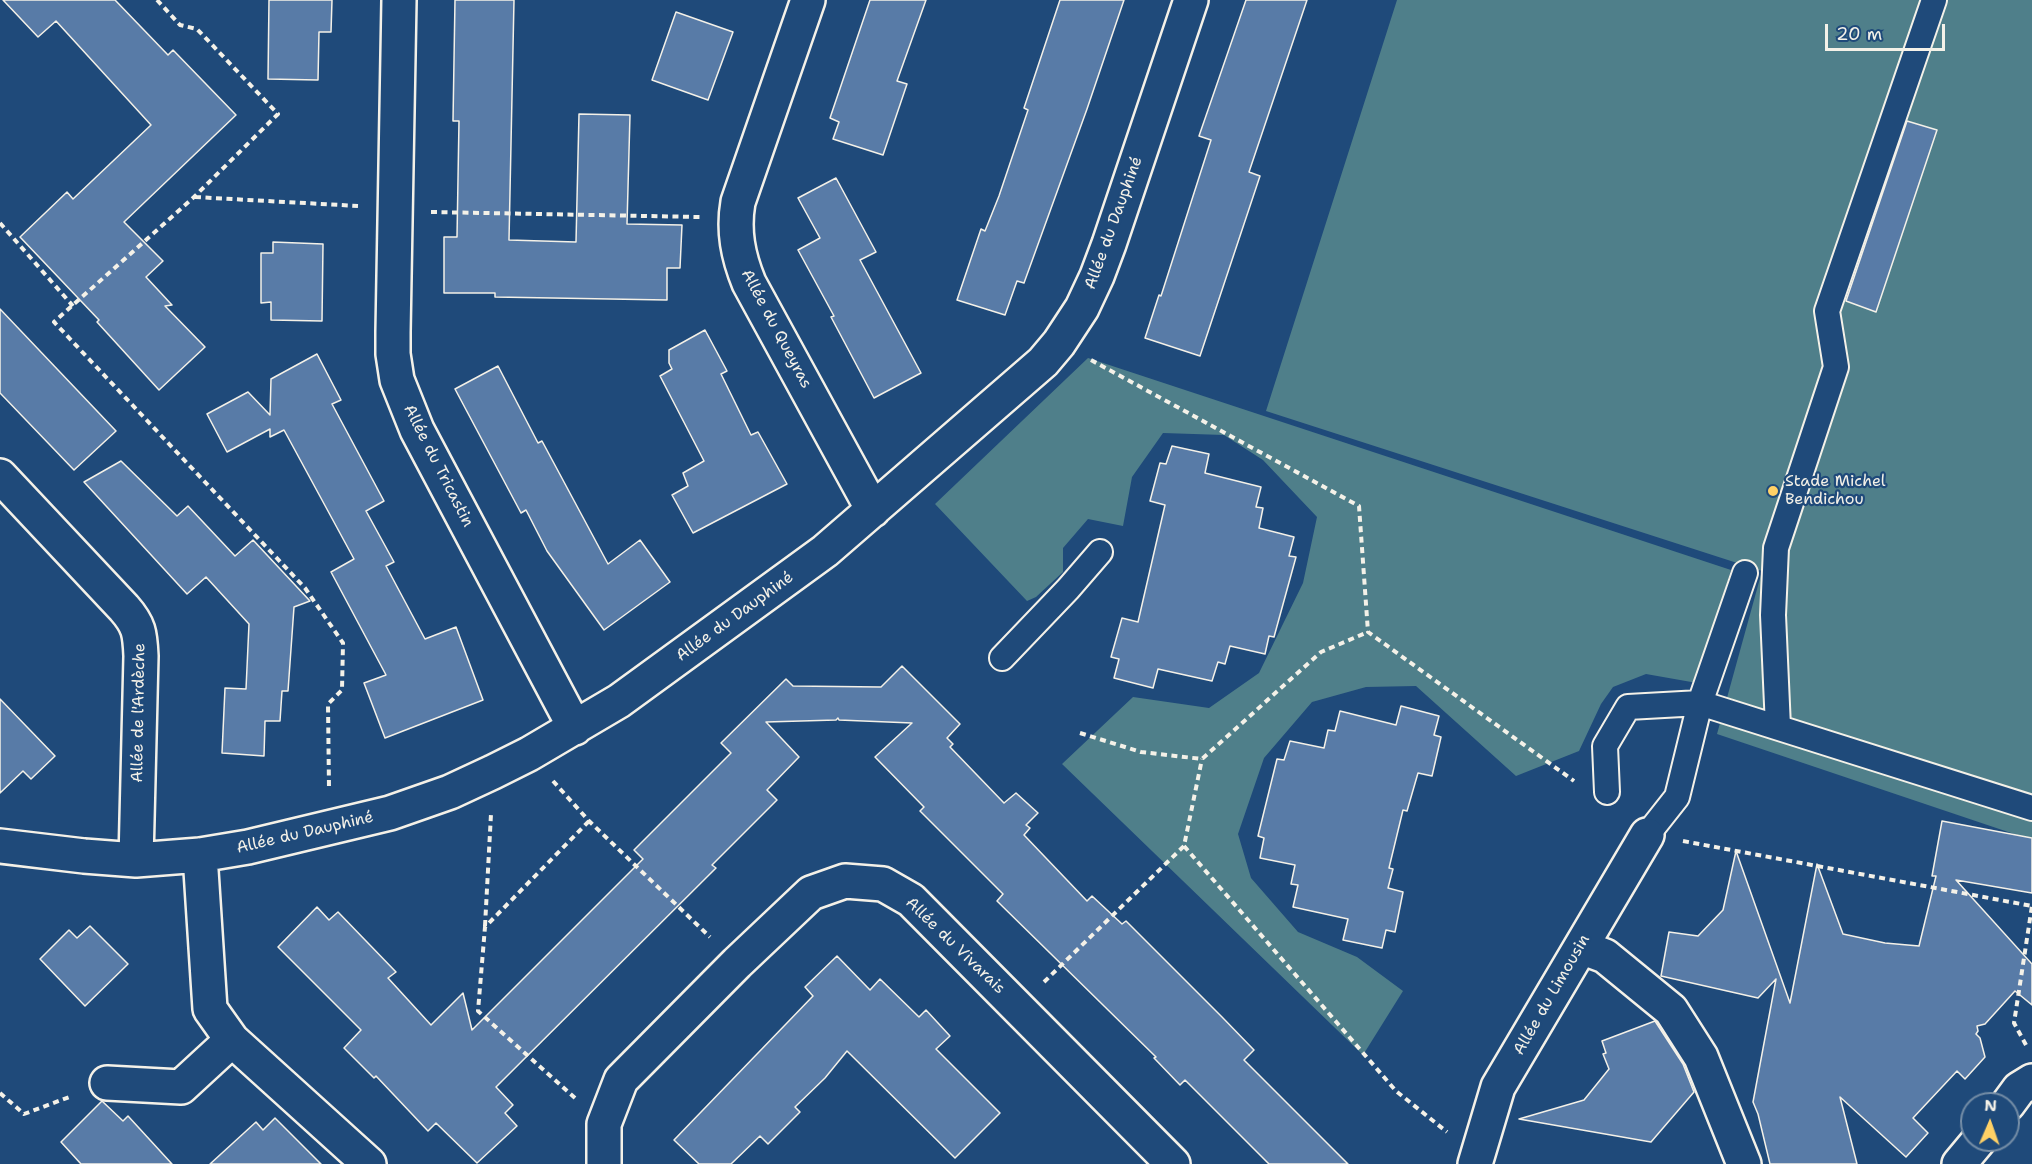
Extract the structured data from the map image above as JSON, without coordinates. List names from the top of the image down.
{
  "streets": {
    "street": [
      "Allée du Dauphiné",
      "Allée du Queyras",
      "Allée du Tricastin",
      "Allée de l'Ardèche",
      "Allée du Vivarais",
      "Allée du Limousin"
    ]
  },
  "crossings": [
    ["Allée du Dauphiné", "Allée du Queyras"],
    ["Allée du Dauphiné", "Allée du Tricastin"],
    ["Allée du Dauphiné", "Allée de l'Ardèche"]
  ],
  "places": ["Stade Michel Bendichou"],
  "scale_bar": "20 m",
  "north": "top"
}
